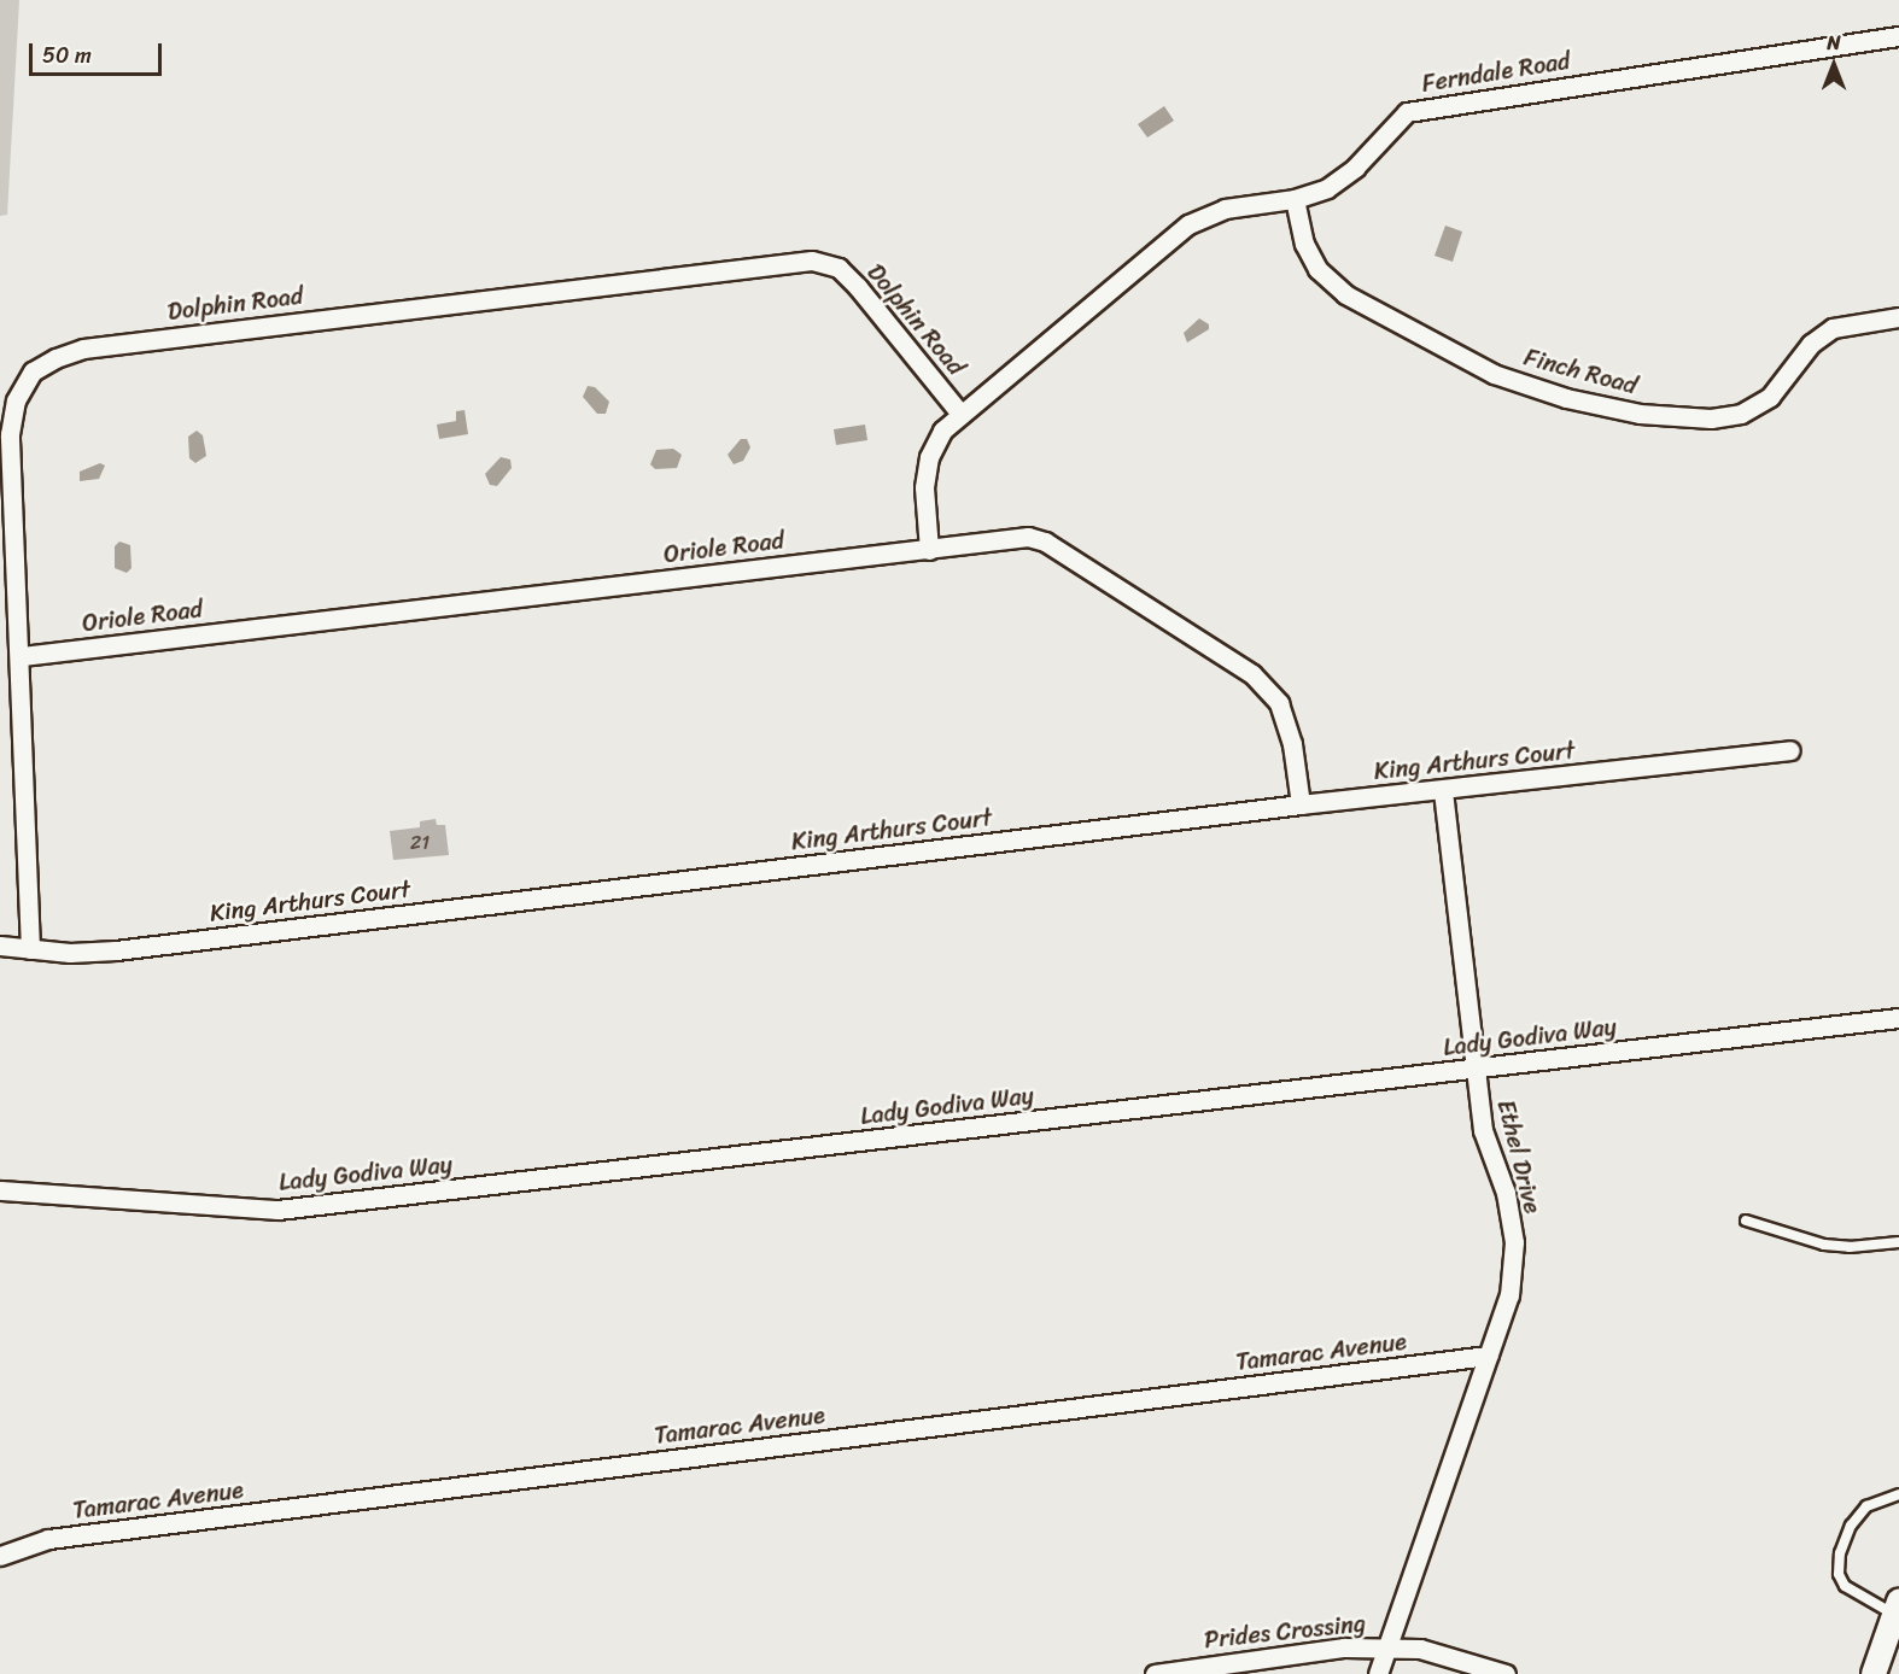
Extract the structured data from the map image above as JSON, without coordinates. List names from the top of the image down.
{
  "streets": {
    "street": [
      "Ferndale Road",
      "Dolphin Road",
      "Finch Road",
      "Oriole Road",
      "King Arthurs Court",
      "Lady Godiva Way",
      "Ethel Drive",
      "Tamarac Avenue",
      "Prides Crossing"
    ]
  },
  "crossings": [
    ["Ferndale Road", "Dolphin Road"],
    ["Ferndale Road", "Finch Road"],
    ["Ferndale Road", "Oriole Road"],
    ["Dolphin Road", "Oriole Road"],
    ["Dolphin Road", "King Arthurs Court"],
    ["Oriole Road", "King Arthurs Court"],
    ["King Arthurs Court", "Ethel Drive"],
    ["Lady Godiva Way", "Ethel Drive"],
    ["Ethel Drive", "Tamarac Avenue"],
    ["Ethel Drive", "Prides Crossing"]
  ],
  "house_numbers": ["21"],
  "scale_bar": "50 m",
  "north": "top"
}
